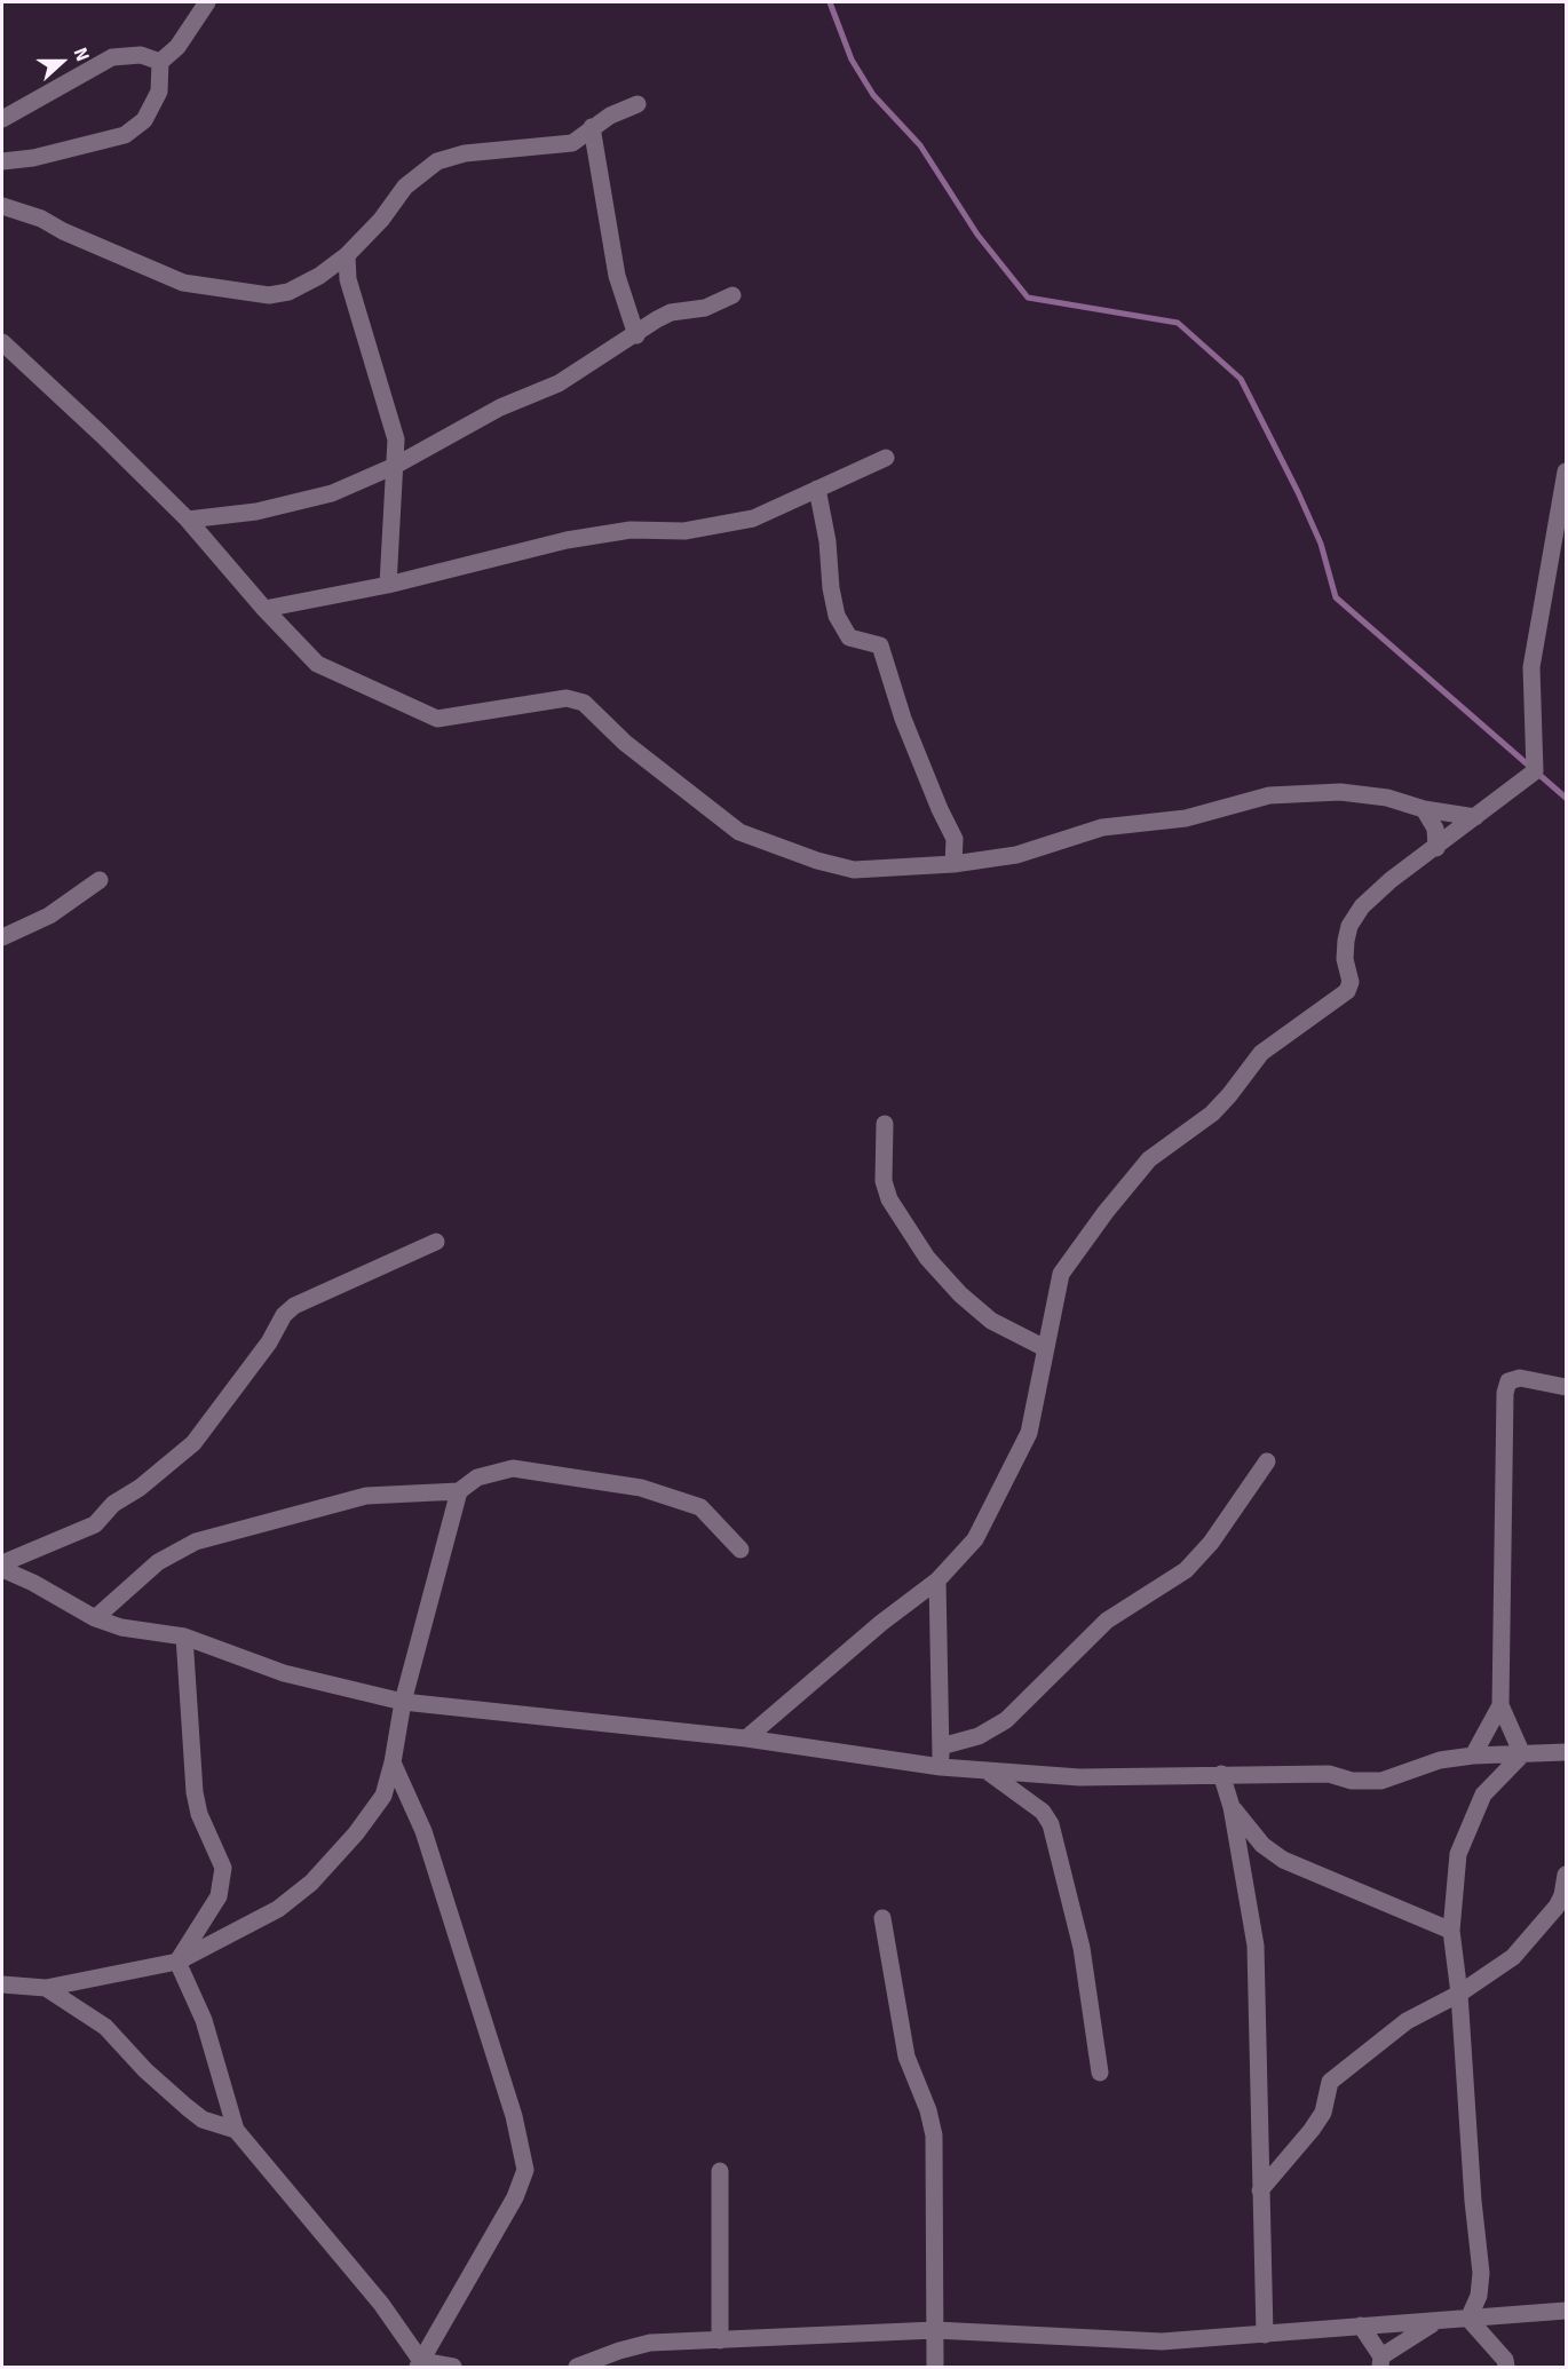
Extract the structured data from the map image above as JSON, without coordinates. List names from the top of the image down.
{
  "north": "right"
}
